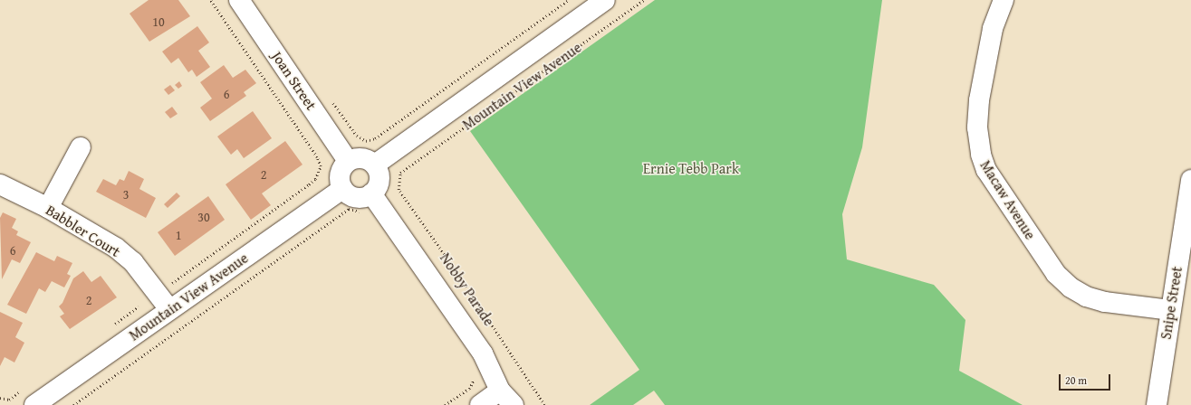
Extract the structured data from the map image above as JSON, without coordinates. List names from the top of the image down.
{
  "streets": {
    "street": [
      "Joan Street",
      "Mountain View Avenue",
      "Macaw Avenue",
      "Babbler Court",
      "Nobby Parade",
      "Snipe Street"
    ]
  },
  "crossings": [
    ["Joan Street", "Mountain View Avenue"],
    ["Joan Street", "Nobby Parade"],
    ["Mountain View Avenue", "Babbler Court"],
    ["Mountain View Avenue", "Nobby Parade"],
    ["Macaw Avenue", "Snipe Street"]
  ],
  "parks": ["Ernie Tebb Park"],
  "house_numbers": [
    "10",
    "6",
    "2",
    "3",
    "30",
    "1",
    "6",
    "2"
  ],
  "scale_bar": "20 m"
}
